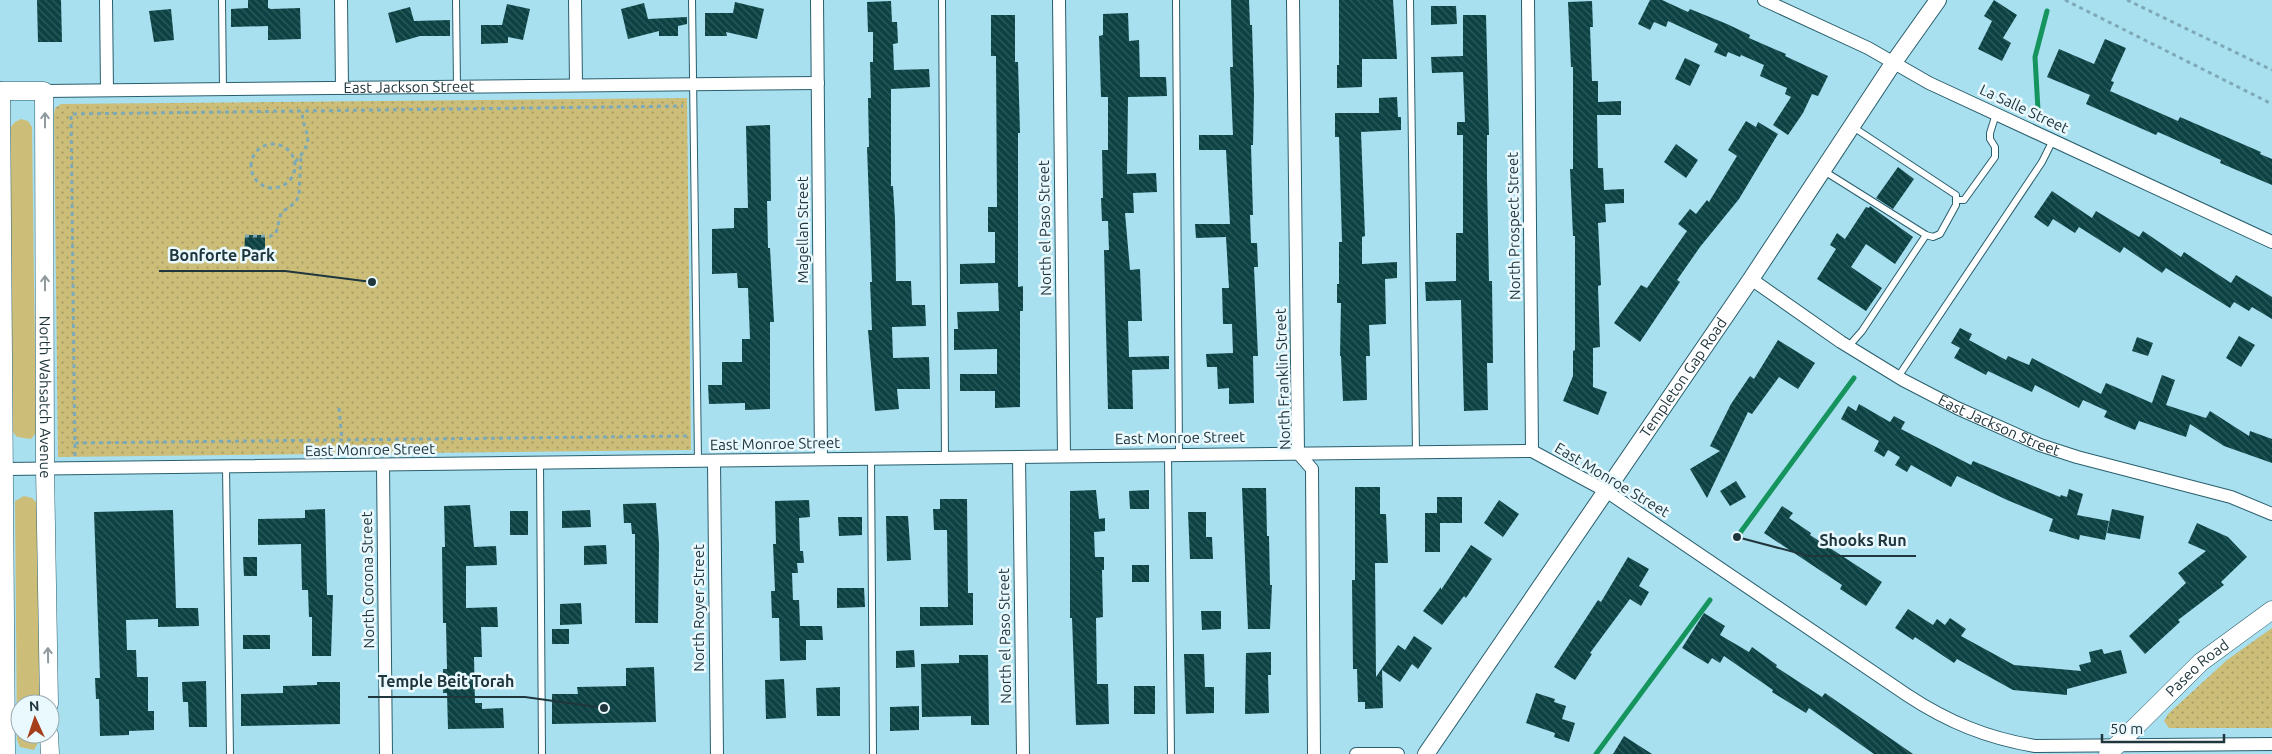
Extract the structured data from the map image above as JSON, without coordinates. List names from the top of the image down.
{
  "streets": {
    "main road": ["East Jackson Street", "North Wahsatch Avenue", "Paseo Road"],
    "street": [
      "La Salle Street",
      "North Prospect Street",
      "North el Paso Street",
      "Magellan Street",
      "Templeton Gap Road",
      "North Franklin Street",
      "East Monroe Street",
      "North Corona Street",
      "North Royer Street"
    ]
  },
  "crossings": [
    ["East Jackson Street", "Magellan Street"],
    ["East Jackson Street", "Templeton Gap Road"],
    ["East Jackson Street", "North Wahsatch Avenue"],
    ["La Salle Street", "Templeton Gap Road"],
    ["North Prospect Street", "East Monroe Street"],
    ["North el Paso Street", "East Monroe Street"],
    ["Magellan Street", "East Monroe Street"],
    ["Templeton Gap Road", "East Monroe Street"],
    ["North Franklin Street", "East Monroe Street"],
    ["North Wahsatch Avenue", "East Monroe Street"],
    ["East Monroe Street", "North Corona Street"],
    ["East Monroe Street", "North Royer Street"],
    ["East Monroe Street", "Paseo Road"]
  ],
  "places": ["Bonforte Park", "Shooks Run", "Temple Beit Torah"],
  "scale_bar": "50 m",
  "north": "top"
}
